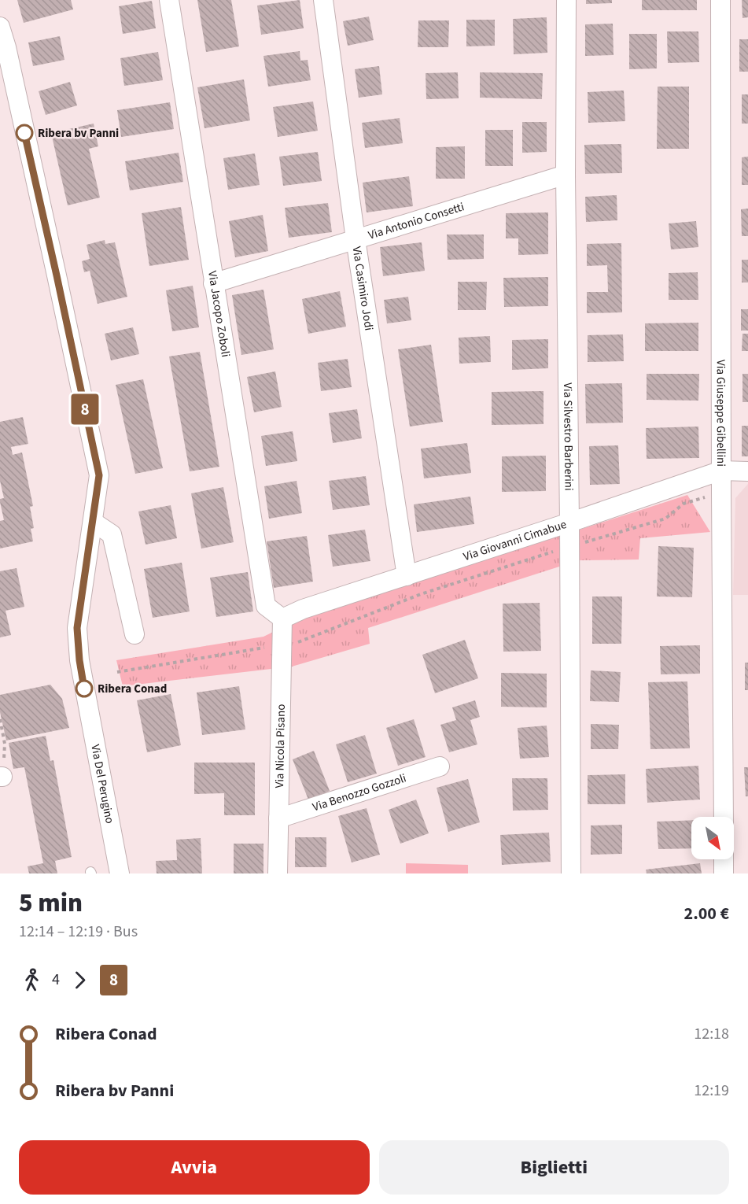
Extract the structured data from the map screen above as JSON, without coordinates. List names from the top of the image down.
{
  "streets": {
    "street": [
      "Via Antonio Consetti",
      "Via Casimiro Jodi",
      "Via Jacopo Zoboli",
      "Via Giuseppe Gibellini",
      "Via Silvestro Barberini",
      "Via Giovanni Cimabue",
      "Via Nicola Pisano",
      "Via Del Perugino",
      "Via Benozzo Gozzoli"
    ]
  },
  "crossings": [
    ["Via Antonio Consetti", "Via Casimiro Jodi"],
    ["Via Antonio Consetti", "Via Jacopo Zoboli"],
    ["Via Antonio Consetti", "Via Silvestro Barberini"],
    ["Via Casimiro Jodi", "Via Giovanni Cimabue"],
    ["Via Jacopo Zoboli", "Via Giovanni Cimabue"],
    ["Via Jacopo Zoboli", "Via Nicola Pisano"],
    ["Via Giuseppe Gibellini", "Via Giovanni Cimabue"],
    ["Via Silvestro Barberini", "Via Giovanni Cimabue"],
    ["Via Giovanni Cimabue", "Via Nicola Pisano"],
    ["Via Nicola Pisano", "Via Benozzo Gozzoli"]
  ],
  "places": ["Ribera bv Panni", "Ribera Conad"],
  "lines": ["bus line 8"],
  "north": "bottom right",
  "page": {
    "on_map": "8",
    "heading": ["5 min", "12:14 – 12:19 · Bus", "2.00 €"],
    "legs": ["4", "8"],
    "list": [
      {
        "name": "Ribera Conad",
        "value": "12:18"
      },
      {
        "name": "Ribera bv Panni",
        "value": "12:19"
      }
    ],
    "buttons": ["Avvia", "Biglietti"]
  }
}
